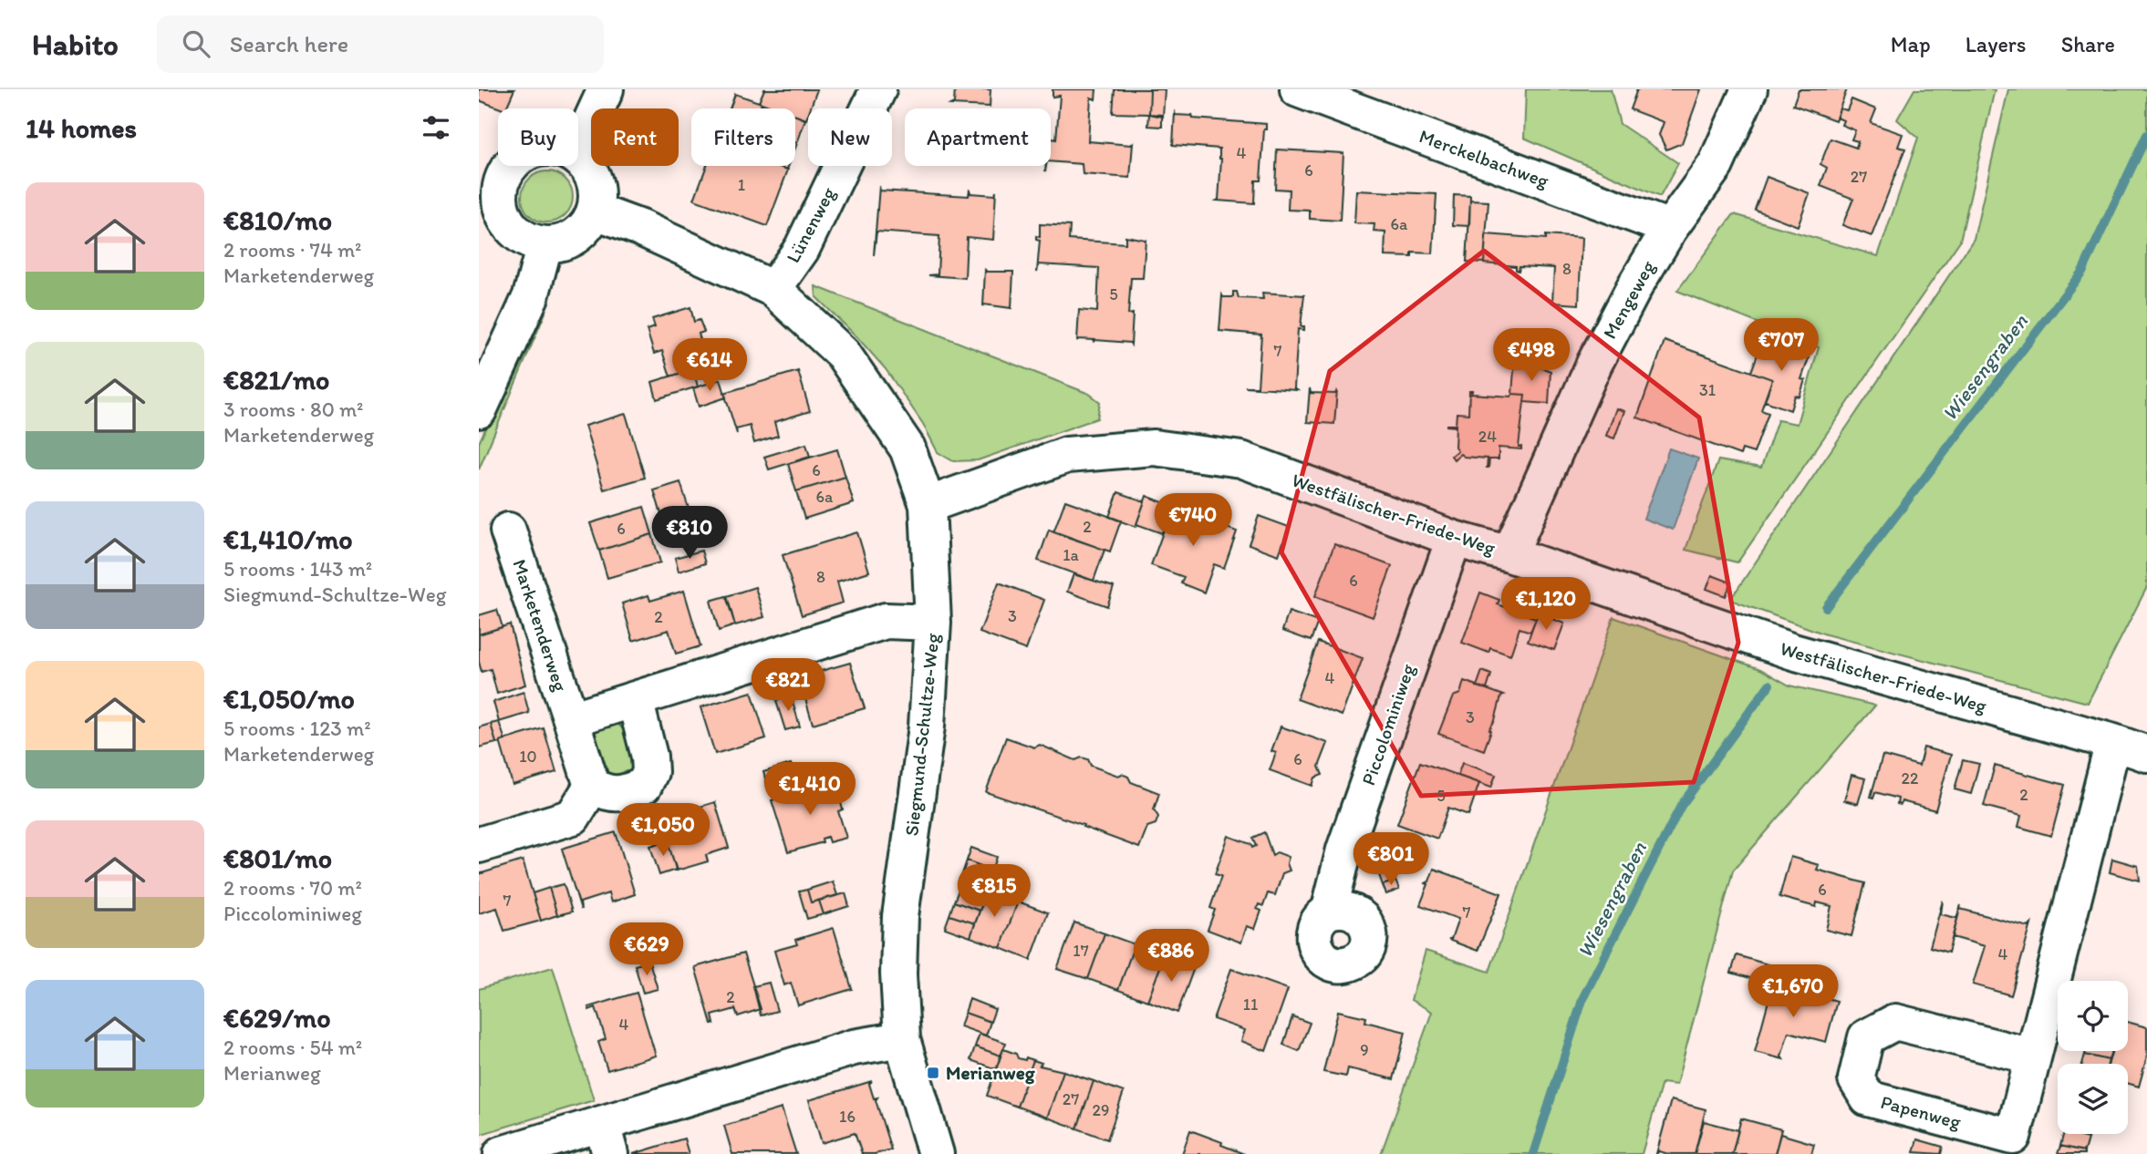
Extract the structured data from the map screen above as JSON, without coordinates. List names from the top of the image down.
{
  "streets": {
    "street": [
      "Merckelbachweg",
      "Lünenweg",
      "Mengeweg",
      "Westfälischer-Friede-Weg",
      "Marketenderweg",
      "Piccolominiweg",
      "Siegmund-Schultze-Weg",
      "Papenweg"
    ]
  },
  "crossings": [
    ["Merckelbachweg", "Mengeweg"],
    ["Lünenweg", "Siegmund-Schultze-Weg"],
    ["Mengeweg", "Westfälischer-Friede-Weg"],
    ["Westfälischer-Friede-Weg", "Piccolominiweg"],
    ["Westfälischer-Friede-Weg", "Siegmund-Schultze-Weg"],
    ["Westfälischer-Friede-Weg", "Papenweg"]
  ],
  "water": ["Wiesengraben"],
  "places": {
    "transit": ["Merianweg"]
  },
  "house_numbers": [
    "4",
    "6",
    "27",
    "1",
    "6a",
    "8",
    "5",
    "7",
    "31",
    "24",
    "6",
    "6a",
    "2",
    "6",
    "1a",
    "8",
    "6",
    "3",
    "2",
    "4",
    "3",
    "10",
    "6",
    "22",
    "2",
    "5",
    "6",
    "7",
    "7",
    "17",
    "4",
    "2",
    "11",
    "4",
    "9",
    "27",
    "29",
    "16"
  ],
  "page": {
    "header": "Habito",
    "search": "Search here",
    "nav": ["Map", "Layers", "Share"],
    "heading": "14 homes",
    "chip": [
      "Buy",
      "Rent",
      "Filters",
      "New",
      "Apartment"
    ],
    "list": [
      {
        "name": "€810/mo",
        "note": "2 rooms · 74 m² · Marketenderweg"
      },
      {
        "name": "€821/mo",
        "note": "3 rooms · 80 m² · Marketenderweg"
      },
      {
        "name": "€1,410/mo",
        "note": "5 rooms · 143 m² · Siegmund-Schultze-Weg"
      },
      {
        "name": "€1,050/mo",
        "note": "5 rooms · 123 m² · Marketenderweg"
      },
      {
        "name": "€801/mo",
        "note": "2 rooms · 70 m² · Piccolominiweg"
      },
      {
        "name": "€629/mo",
        "note": "2 rooms · 54 m² · Merianweg"
      }
    ],
    "price": [
      "€707",
      "€498",
      "€614",
      "€740",
      "€810",
      "€1,120",
      "€821",
      "€1,410",
      "€1,050",
      "€801",
      "€815",
      "€629",
      "€886",
      "€1,670"
    ]
  }
}
